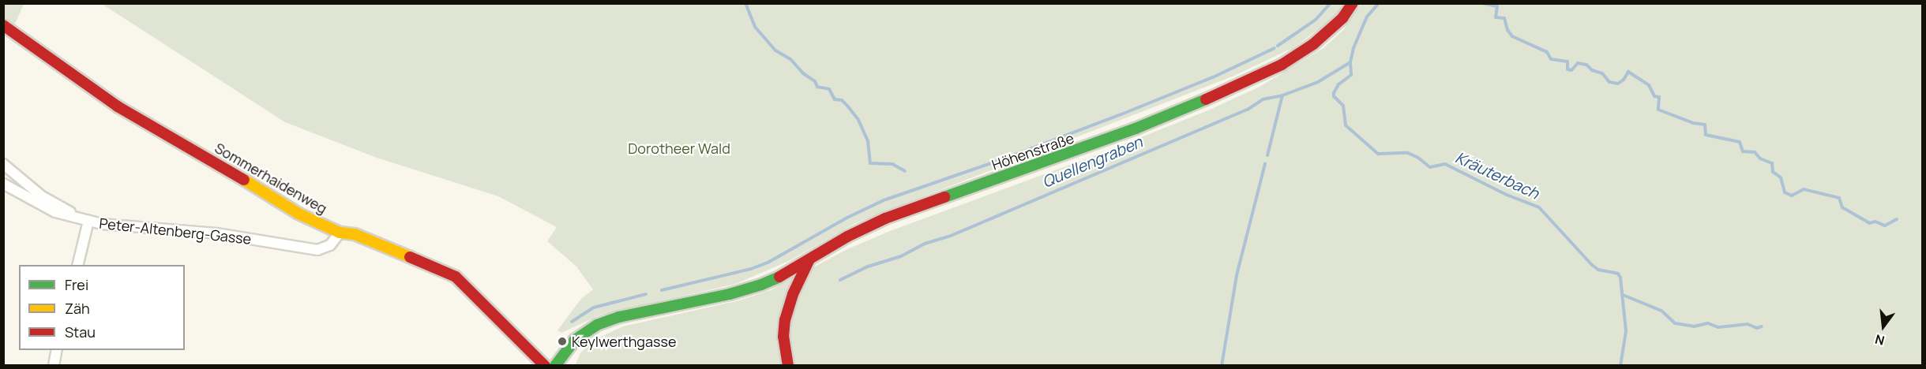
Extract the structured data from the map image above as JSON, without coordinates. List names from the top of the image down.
{
  "streets": {
    "main road": ["Höhenstraße", "Sommerhaidenweg"],
    "street": ["Peter-Altenberg-Gasse"]
  },
  "crossings": [
    ["Sommerhaidenweg", "Peter-Altenberg-Gasse"]
  ],
  "water": ["Quellengraben", "Kräuterbach"],
  "parks": ["Dorotheer Wald"],
  "places": ["Keylwerthgasse"],
  "legend": ["Frei", "Zäh", "Stau"],
  "north": "bottom"
}
